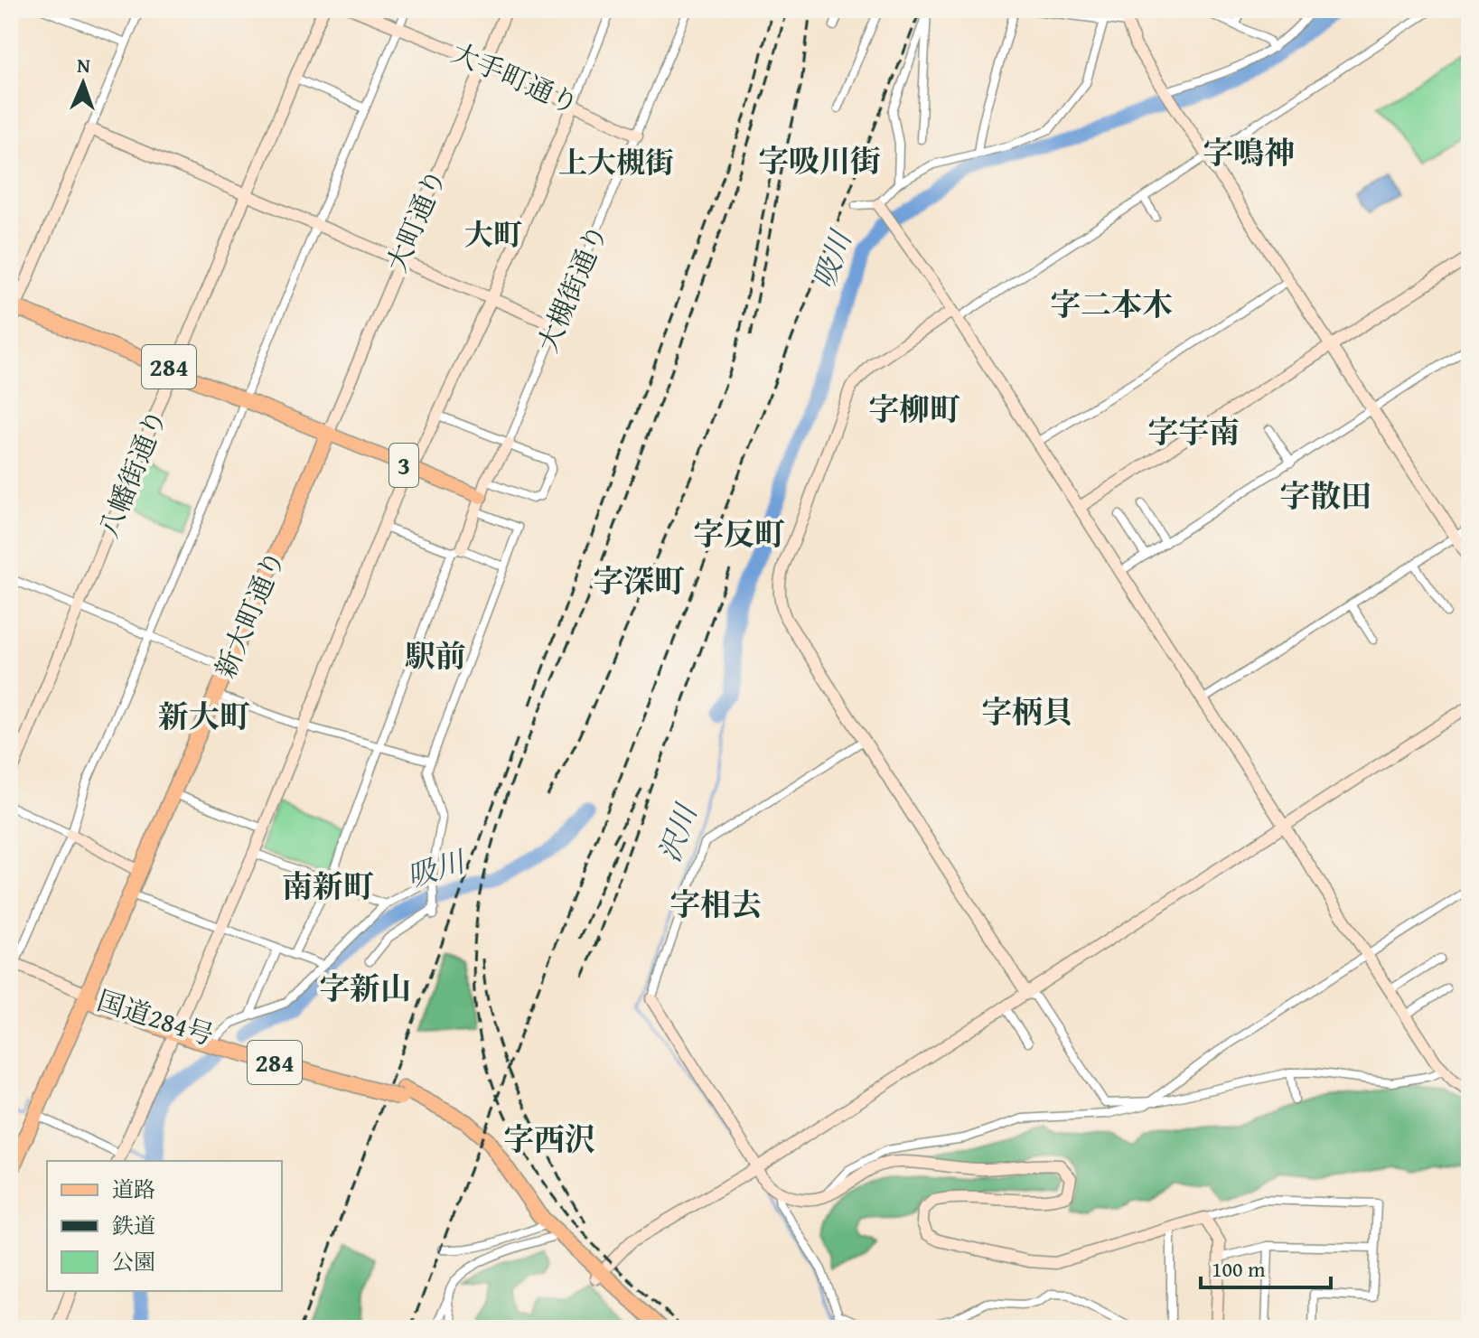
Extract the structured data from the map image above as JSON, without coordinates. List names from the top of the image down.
{
  "streets": {
    "highway": ["284", "新大町通り", "国道284号"],
    "main road": ["3"],
    "street": [
      "大手町通り",
      "大町通り",
      "大槻街通り",
      "八幡街通り"
    ]
  },
  "crossings": [
    ["大手町通り", "大町通り"],
    ["大手町通り", "大槻街通り"],
    ["大町通り", "284"],
    ["大町通り", "3"],
    ["大町通り", "新大町通り"],
    ["284", "3"],
    ["284", "八幡街通り"],
    ["284", "新大町通り"],
    ["3", "新大町通り"],
    ["新大町通り", "国道284号"]
  ],
  "districts": [
    "字鳴神",
    "字吸川街",
    "上大槻街",
    "大町",
    "字二本木",
    "字柳町",
    "字宇南",
    "字散田",
    "字反町",
    "字深町",
    "駅前",
    "字柄貝",
    "新大町",
    "南新町",
    "字相去",
    "字新山",
    "字西沢"
  ],
  "water": ["吸川", "沢川"],
  "legend": ["道路", "鉄道", "公園"],
  "scale_bar": "100 m",
  "north": "top"
}
